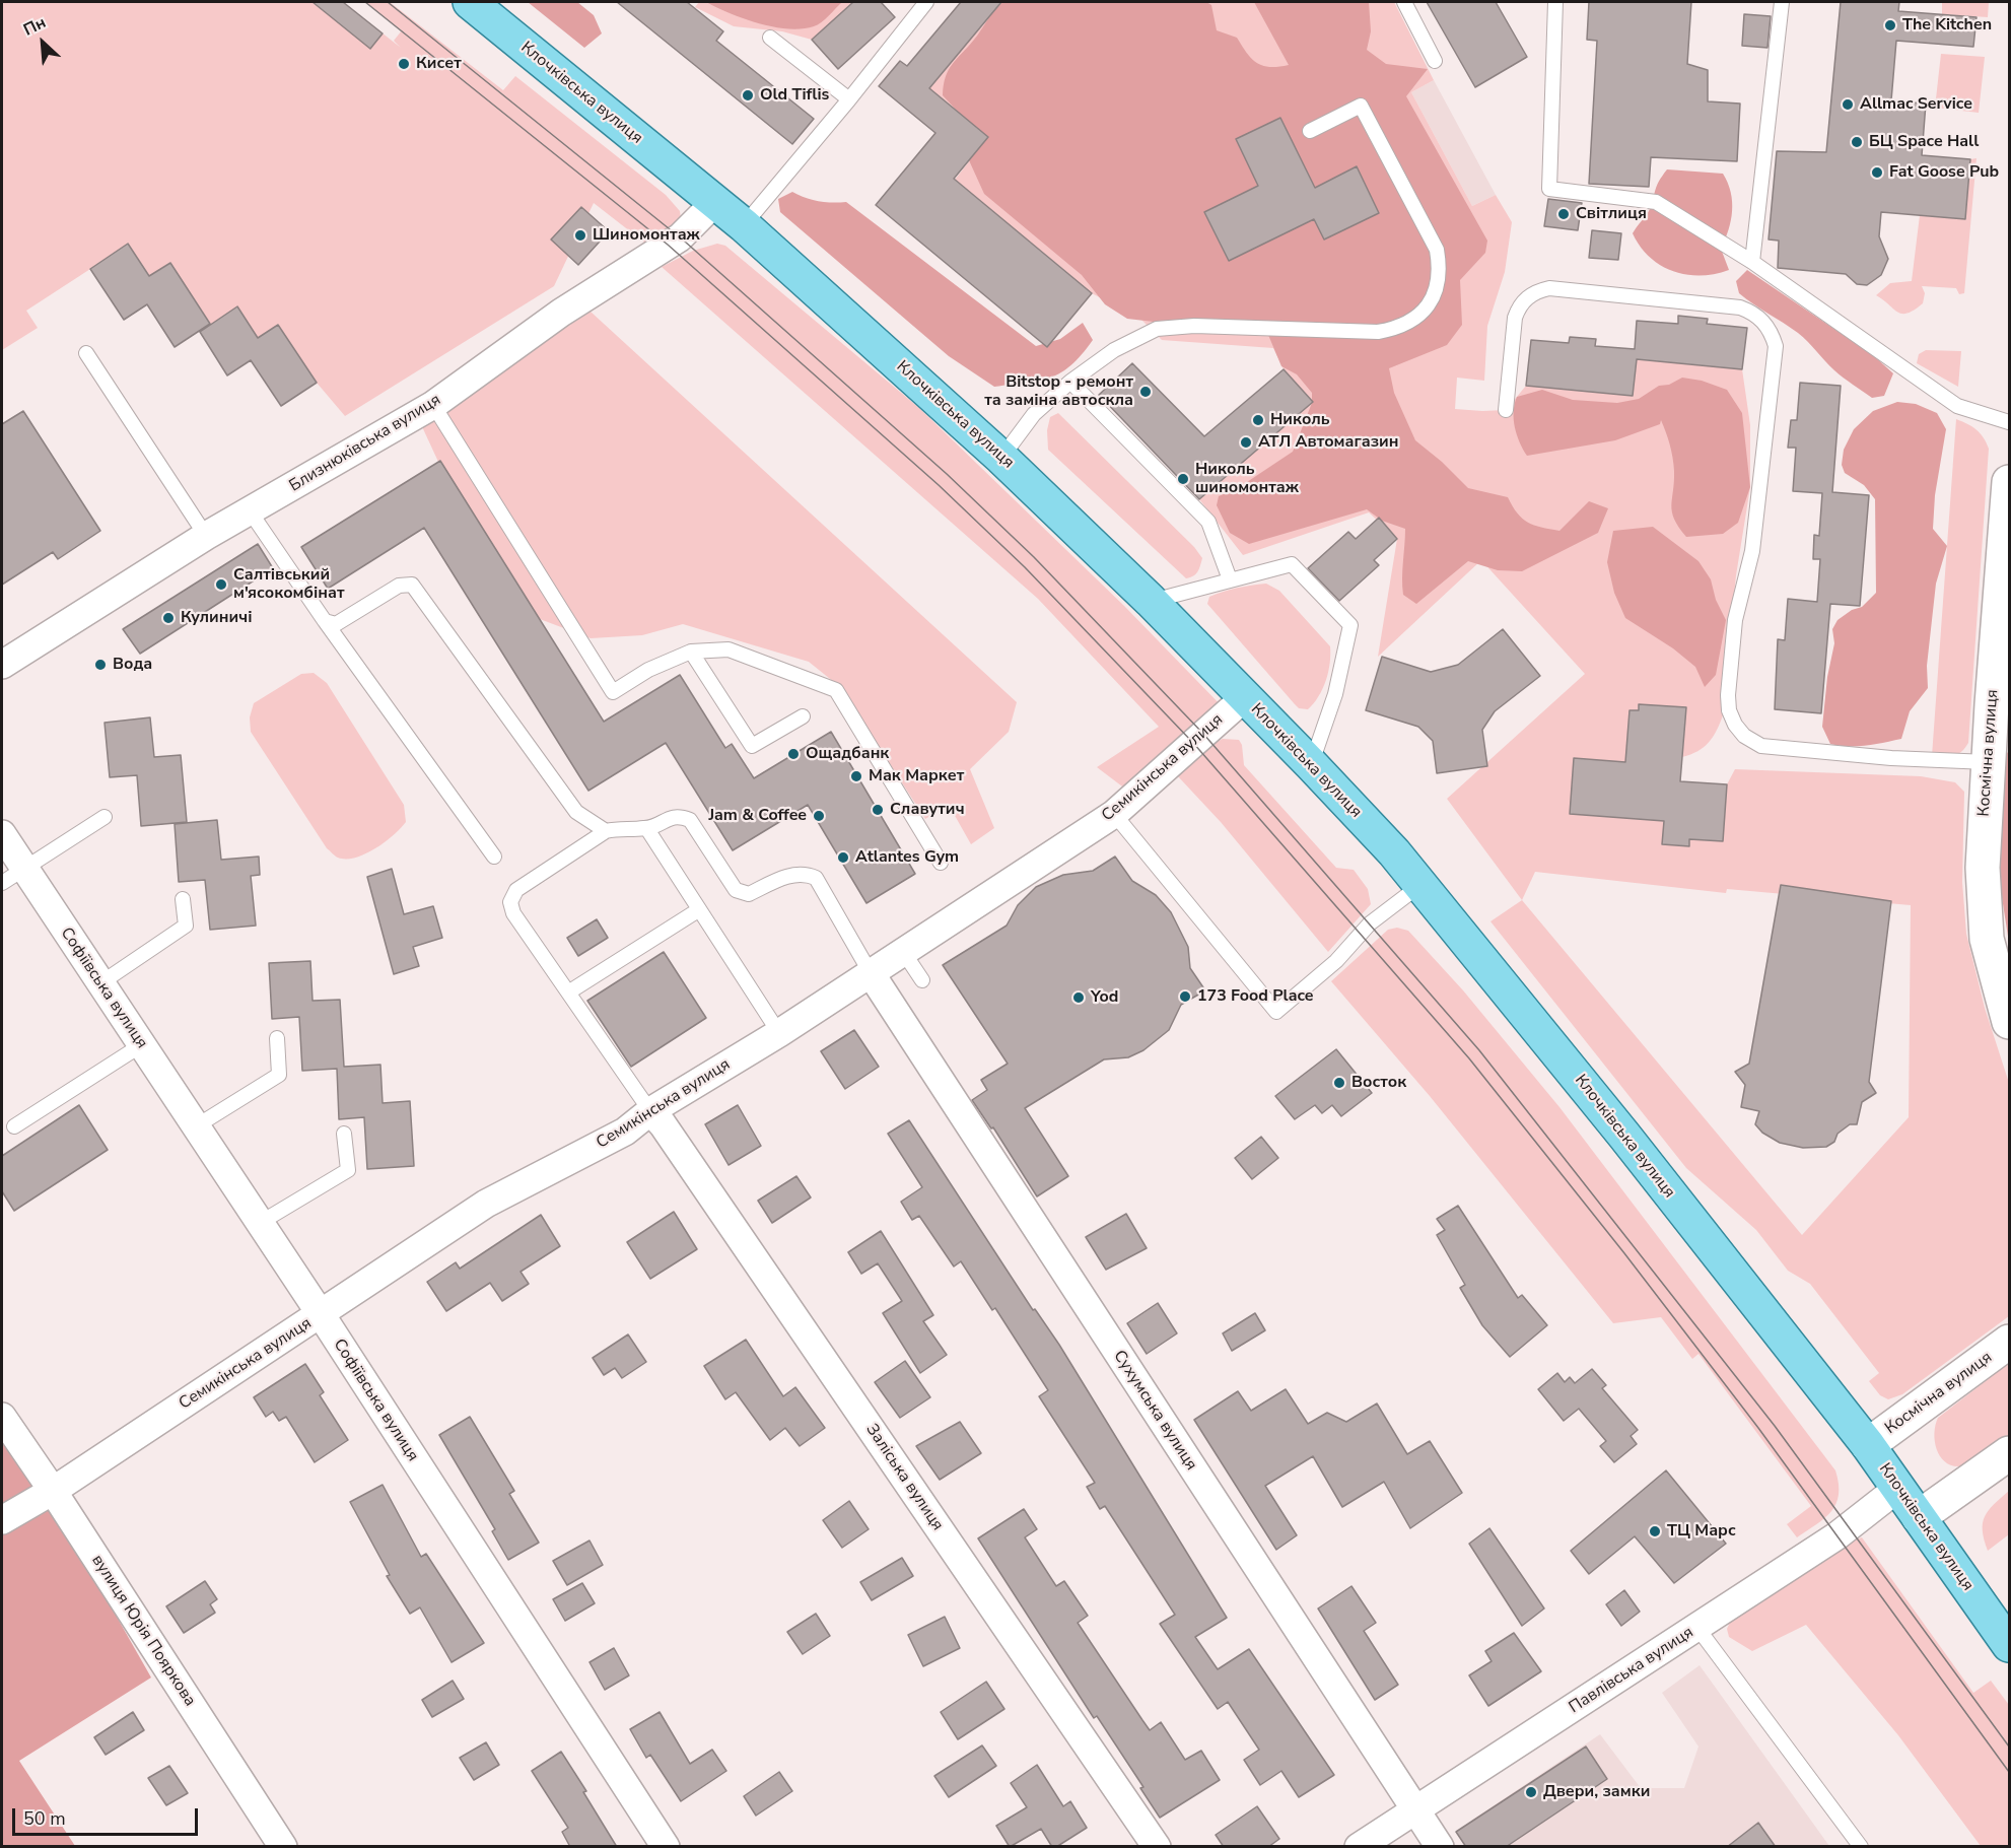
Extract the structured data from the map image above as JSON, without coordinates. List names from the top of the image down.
{
  "streets": {
    "main road": ["Клочківська вулиця"],
    "street": [
      "Близнюківська вулиця",
      "Космічна вулиця",
      "Семикінська вулиця",
      "Софіївська вулиця",
      "Сухумська вулиця",
      "Заліська вулиця",
      "вулиця Юрія Пояркова",
      "Павлівська вулиця"
    ]
  },
  "crossings": [
    ["Клочківська вулиця", "Близнюківська вулиця"],
    ["Клочківська вулиця", "Космічна вулиця"],
    ["Клочківська вулиця", "Семикінська вулиця"],
    ["Клочківська вулиця", "Павлівська вулиця"],
    ["Семикінська вулиця", "Софіївська вулиця"],
    ["Семикінська вулиця", "Сухумська вулиця"],
    ["Семикінська вулиця", "Заліська вулиця"],
    ["Семикінська вулиця", "вулиця Юрія Пояркова"],
    ["Сухумська вулиця", "Павлівська вулиця"]
  ],
  "places": [
    "The Kitchen",
    "Кисет",
    "Old Tiflis",
    "Allmac Service",
    "БЦ Space Hall",
    "Fat Goose Pub",
    "Світлиця",
    "Шиномонтаж",
    "Bitstop - ремонт та заміна автоскла",
    "Николь",
    "АТЛ Автомагазин",
    "Николь шиномонтаж",
    "Салтівський м'ясокомбінат",
    "Кулиничі",
    "Вода",
    "Ощадбанк",
    "Мак Маркет",
    "Славутич",
    "Jam & Coffee",
    "Atlantes Gym",
    "173 Food Place",
    "Yod",
    "Восток",
    "ТЦ Марс",
    "Двери, замки"
  ],
  "scale_bar": "50 m",
  "north": "top left"
}
